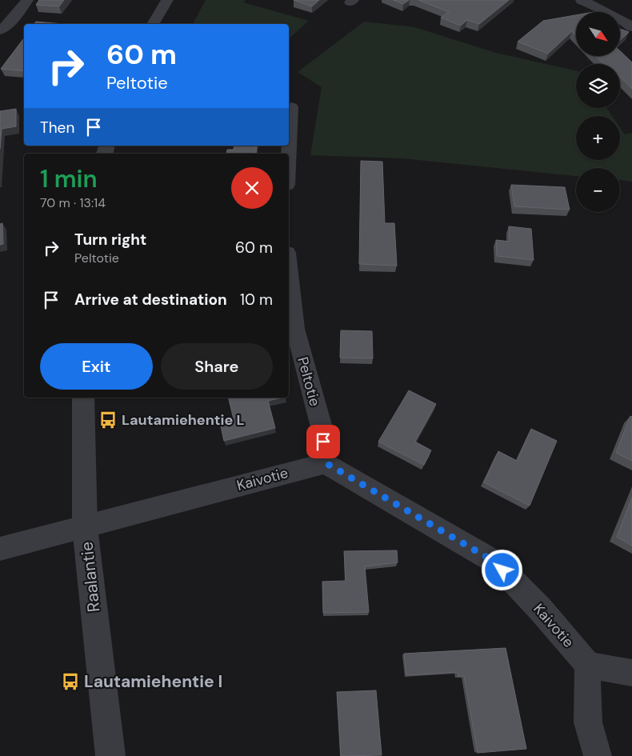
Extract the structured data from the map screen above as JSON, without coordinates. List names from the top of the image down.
{
  "streets": {
    "street": ["Peltotie", "Kaivotie", "Raalantie"]
  },
  "crossings": [
    ["Peltotie", "Kaivotie"],
    ["Kaivotie", "Raalantie"]
  ],
  "places": {
    "bus stop": ["Lautamiehentie L", "Lautamiehentie I"]
  },
  "north": "bottom right",
  "page": {
    "map_buttons": ["+", "−"],
    "turn": ["60 m", "Peltotie"],
    "then": "Then",
    "heading": ["1 min", "70 m · 13:14"],
    "list": [
      {
        "name": "Turn right",
        "note": "Peltotie",
        "value": "60 m"
      },
      {
        "name": "Arrive at destination",
        "value": "10 m"
      }
    ],
    "buttons": ["Exit", "Share"]
  }
}
